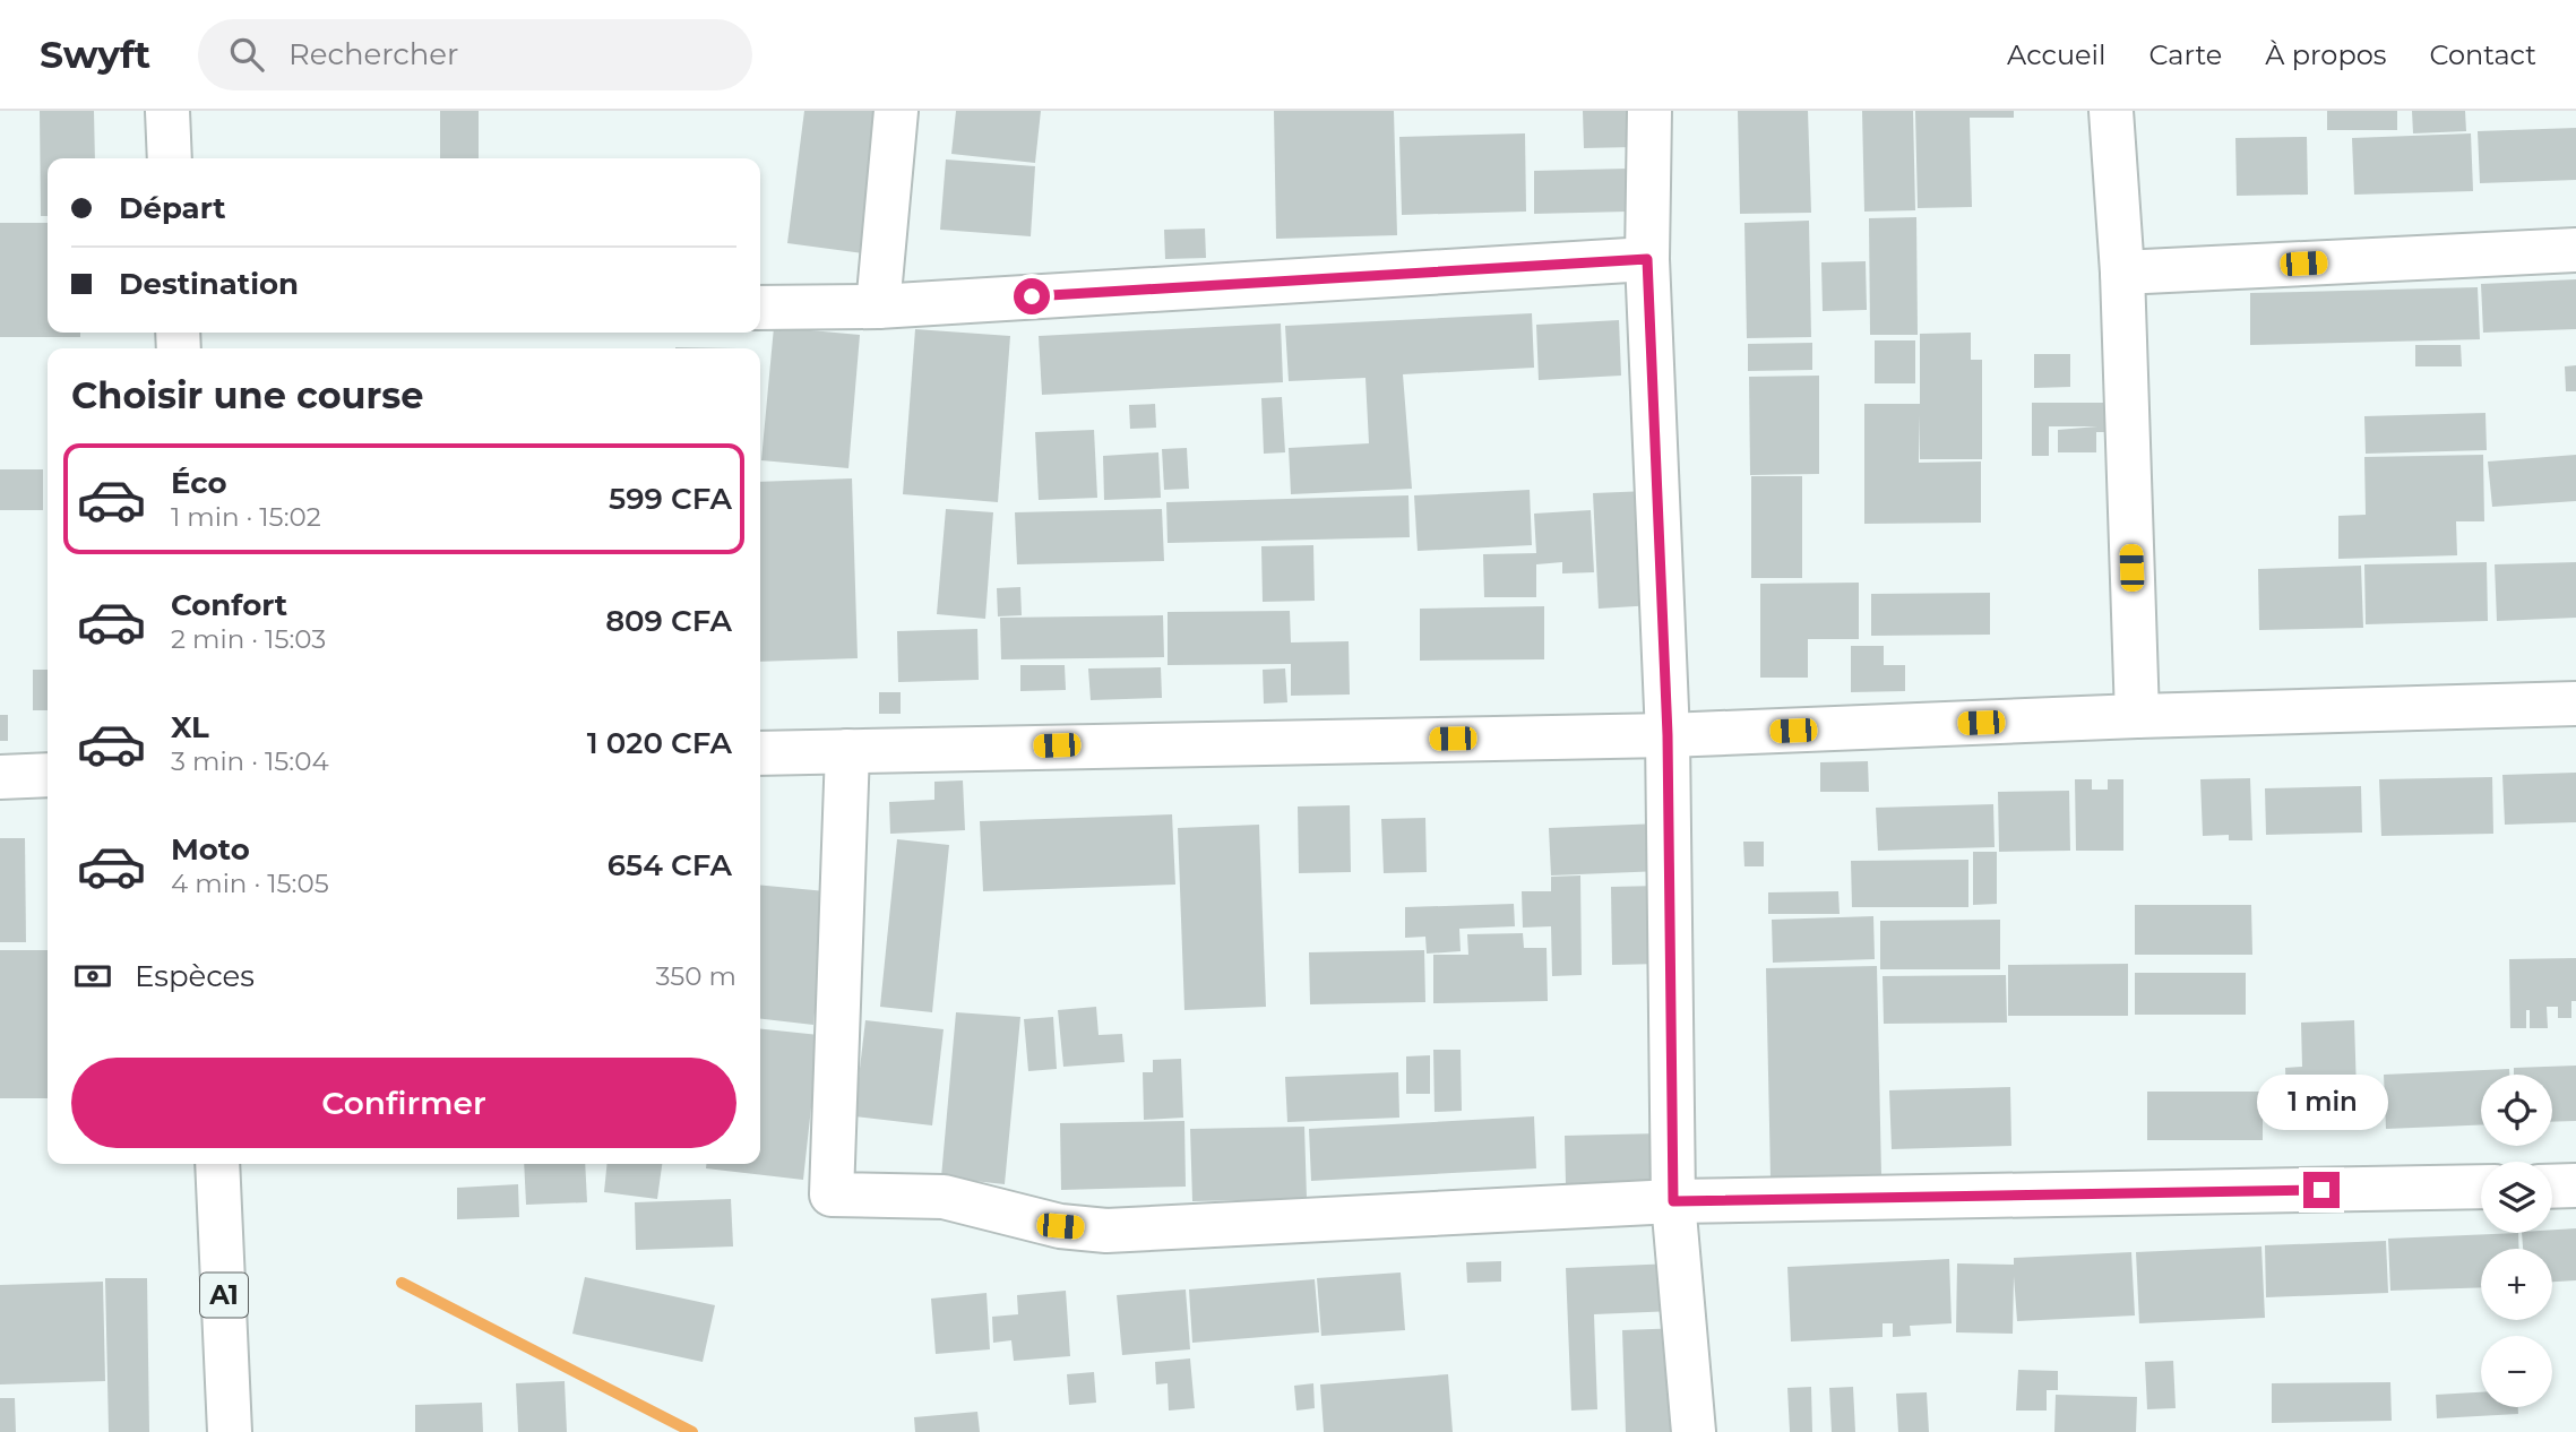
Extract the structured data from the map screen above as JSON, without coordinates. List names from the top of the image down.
{
  "streets": {
    "street": ["A1"]
  },
  "page": {
    "header": "Swyft",
    "search": "Rechercher",
    "nav": [
      "Accueil",
      "Carte",
      "À propos",
      "Contact"
    ],
    "banner": ["Départ", "Destination"],
    "heading": "Choisir une course",
    "list": [
      {
        "name": "Éco",
        "note": "1 min · 15:02",
        "value": "599 CFA"
      },
      {
        "name": "Confort",
        "note": "2 min · 15:03",
        "value": "809 CFA"
      },
      {
        "name": "XL",
        "note": "3 min · 15:04",
        "value": "1 020 CFA"
      },
      {
        "name": "Moto",
        "note": "4 min · 15:05",
        "value": "654 CFA"
      }
    ],
    "pay": ["Espèces", "350 m"],
    "buttons": "Confirmer",
    "map_buttons": ["+", "−"],
    "bubble": "1 min"
  }
}
